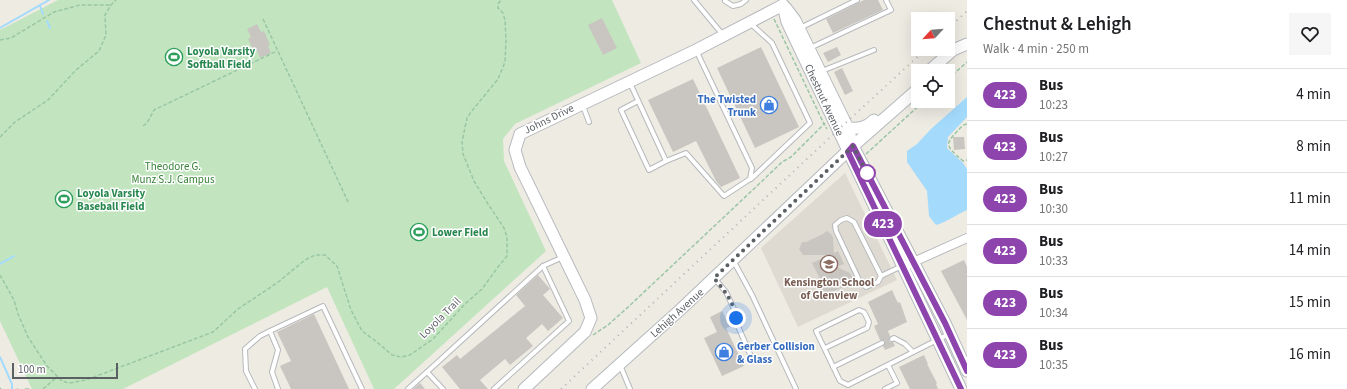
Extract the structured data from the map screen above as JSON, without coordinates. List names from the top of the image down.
{
  "streets": {
    "street": ["Chestnut Avenue", "Johns Drive", "Lehigh Avenue"],
    "path": ["Loyola Trail"]
  },
  "crossings": [
    ["Chestnut Avenue", "Johns Drive"],
    ["Chestnut Avenue", "Lehigh Avenue"]
  ],
  "parks": ["Theodore G. Munz S.J. Campus"],
  "places": {
    "sports": ["Loyola Varsity Softball Field", "Loyola Varsity Baseball Field", "Lower Field"],
    "shop": ["The Twisted Trunk", "Gerber Collision & Glass"],
    "school or university": ["Kensington School of Glenview"]
  },
  "lines": ["bus line 423"],
  "scale_bar": "100 m",
  "north": "bottom left",
  "page": {
    "on_map": "423",
    "heading": ["Chestnut & Lehigh", "Walk · 4 min · 250 m"],
    "list": [
      {
        "mark": "423",
        "name": "Bus",
        "note": "10:23",
        "value": "4 min"
      },
      {
        "mark": "423",
        "name": "Bus",
        "note": "10:27",
        "value": "8 min"
      },
      {
        "mark": "423",
        "name": "Bus",
        "note": "10:30",
        "value": "11 min"
      },
      {
        "mark": "423",
        "name": "Bus",
        "note": "10:33",
        "value": "14 min"
      },
      {
        "mark": "423",
        "name": "Bus",
        "note": "10:34",
        "value": "15 min"
      },
      {
        "mark": "423",
        "name": "Bus",
        "note": "10:35",
        "value": "16 min"
      }
    ],
    "scale": "100 m"
  }
}
